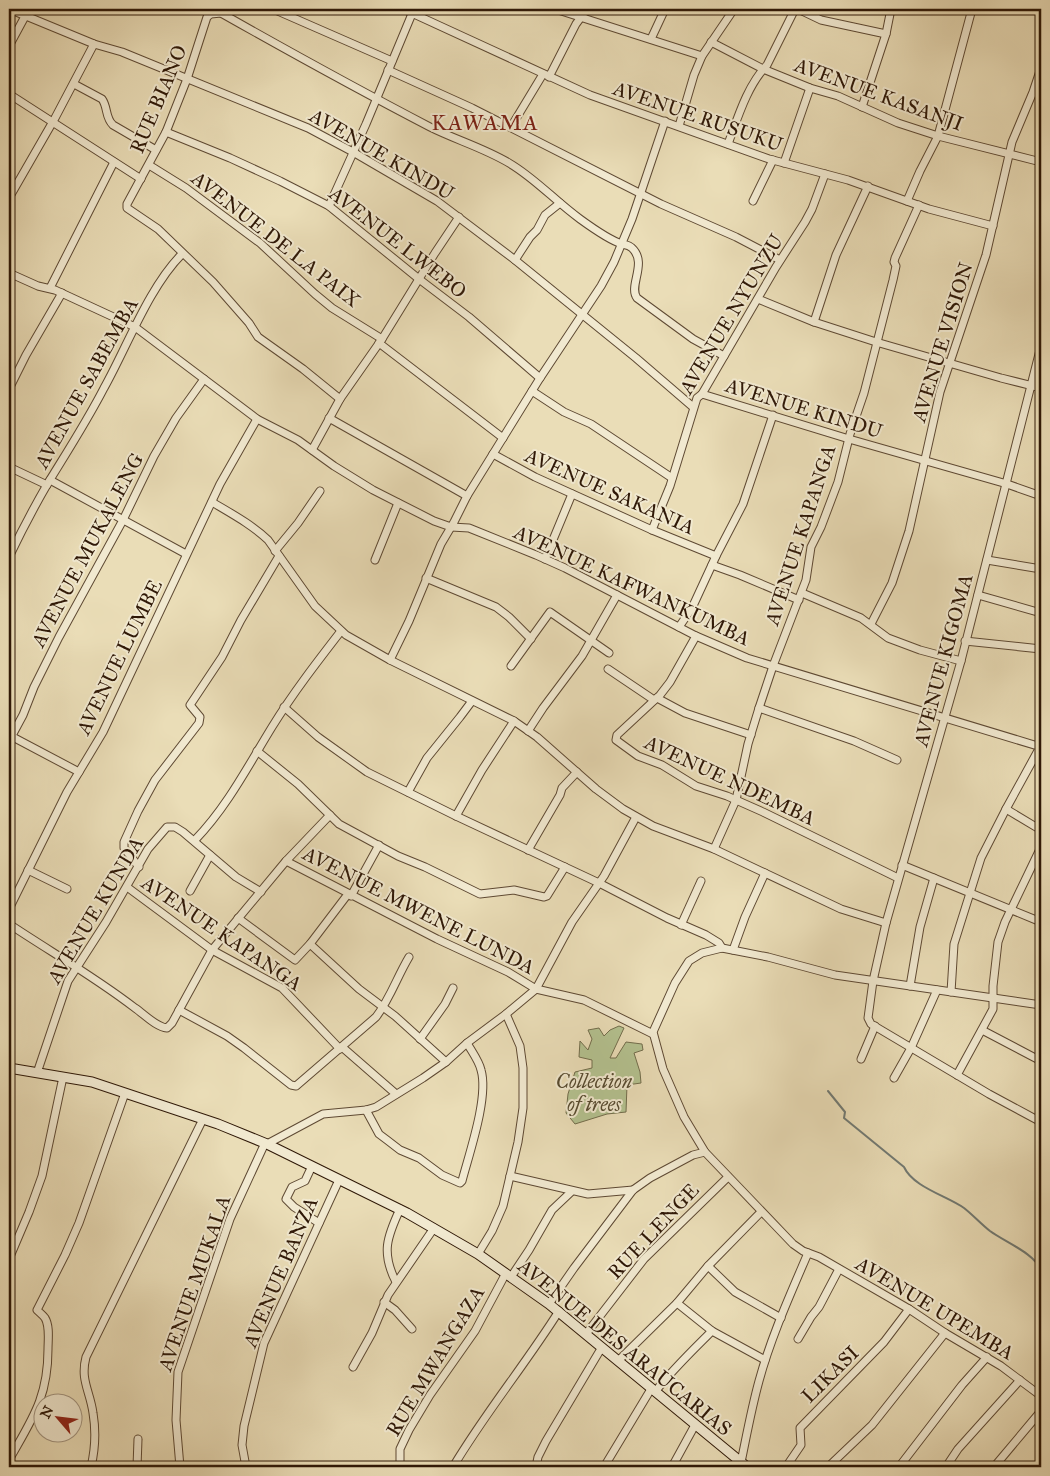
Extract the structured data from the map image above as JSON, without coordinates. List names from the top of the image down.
{
  "streets": {
    "street": [
      "AVENUE KASANJI",
      "RUE BIANO",
      "AVENUE RUSUKU",
      "AVENUE KINDU",
      "AVENUE DE LA PAIX",
      "AVENUE LWEBO",
      "AVENUE NYUNZU",
      "AVENUE VISION",
      "AVENUE SABEMBA",
      "AVENUE SAKANIA",
      "AVENUE KAPANGA",
      "AVENUE MUKALENG",
      "AVENUE KAFWANKUMBA",
      "AVENUE LUMBE",
      "AVENUE KIGOMA",
      "AVENUE NDEMBA",
      "AVENUE KUNDA",
      "AVENUE MWENE LUNDA",
      "RUE LENGE",
      "AVENUE BANZA",
      "AVENUE MUKALA",
      "AVENUE UPEMBA",
      "AVENUE DES ARAUCARIAS",
      "RUE MWANGAZA",
      "LIKASI"
    ]
  },
  "crossings": [
    ["AVENUE KASANJI", "AVENUE VISION"],
    ["RUE BIANO", "AVENUE KINDU"],
    ["RUE BIANO", "AVENUE DE LA PAIX"],
    ["RUE BIANO", "AVENUE LWEBO"],
    ["RUE BIANO", "AVENUE SABEMBA"],
    ["AVENUE RUSUKU", "AVENUE NYUNZU"],
    ["AVENUE RUSUKU", "AVENUE VISION"],
    ["AVENUE RUSUKU", "AVENUE KAPANGA"],
    ["AVENUE KINDU", "AVENUE NYUNZU"],
    ["AVENUE KINDU", "AVENUE VISION"],
    ["AVENUE KINDU", "AVENUE KAPANGA"],
    ["AVENUE KINDU", "AVENUE KIGOMA"],
    ["AVENUE NYUNZU", "AVENUE SAKANIA"],
    ["AVENUE SABEMBA", "AVENUE KAFWANKUMBA"],
    ["AVENUE KAPANGA", "AVENUE KAFWANKUMBA"],
    ["AVENUE KAPANGA", "AVENUE NDEMBA"],
    ["AVENUE KAPANGA", "AVENUE KUNDA"],
    ["AVENUE MUKALENG", "AVENUE KAFWANKUMBA"],
    ["AVENUE KAFWANKUMBA", "AVENUE LUMBE"],
    ["AVENUE KAFWANKUMBA", "AVENUE KIGOMA"],
    ["AVENUE KAFWANKUMBA", "AVENUE NDEMBA"],
    ["AVENUE KIGOMA", "AVENUE NDEMBA"],
    ["AVENUE KUNDA", "AVENUE DES ARAUCARIAS"],
    ["AVENUE MWENE LUNDA", "AVENUE UPEMBA"],
    ["RUE LENGE", "AVENUE UPEMBA"],
    ["RUE LENGE", "AVENUE DES ARAUCARIAS"],
    ["AVENUE BANZA", "AVENUE DES ARAUCARIAS"],
    ["AVENUE MUKALA", "AVENUE DES ARAUCARIAS"],
    ["AVENUE UPEMBA", "LIKASI"],
    ["AVENUE DES ARAUCARIAS", "RUE MWANGAZA"]
  ],
  "districts": ["KAWAMA"],
  "parks": ["Collection of trees"],
  "north": "top left"
}
